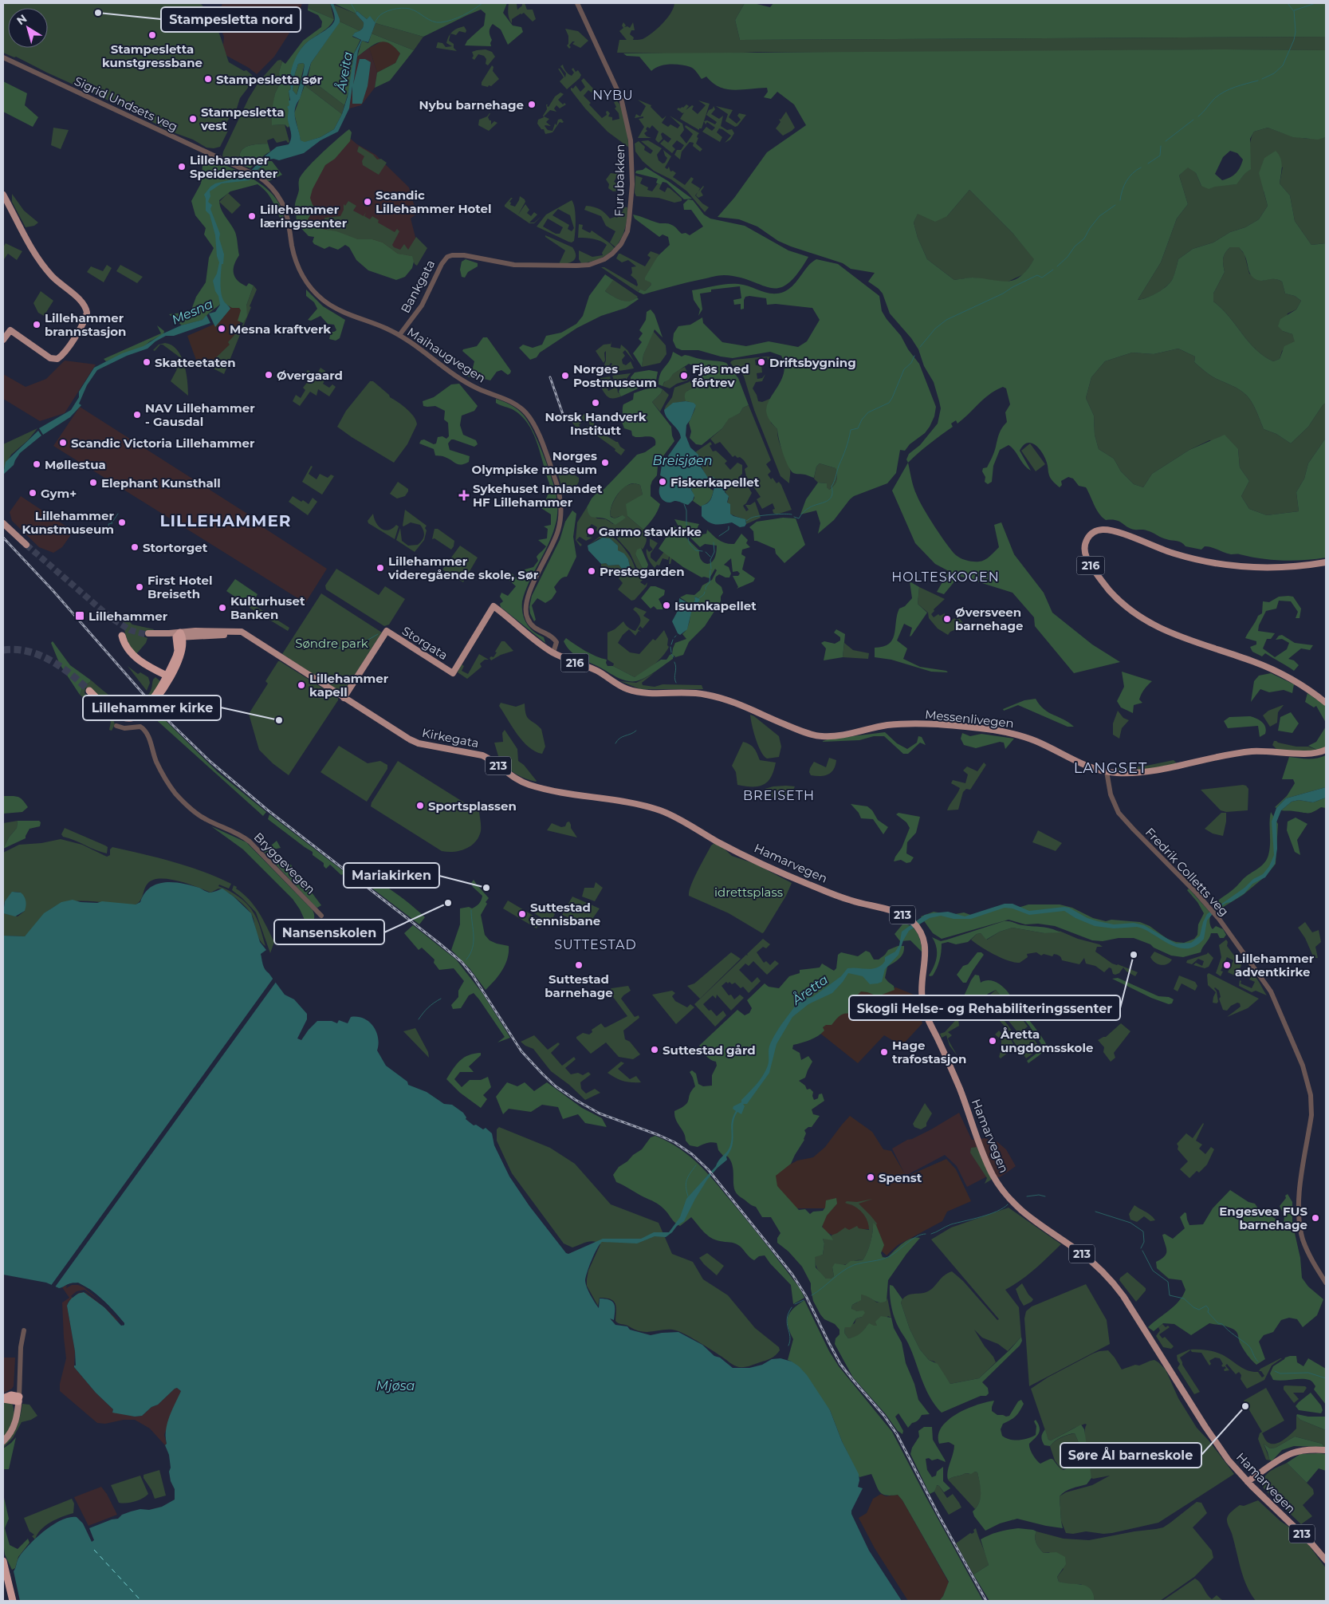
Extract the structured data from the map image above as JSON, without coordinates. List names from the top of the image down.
{
  "streets": {
    "main road": [
      "216",
      "Storgata",
      "Messenlivegen",
      "Kirkegata",
      "213",
      "Hamarvegen"
    ],
    "street": [
      "Sigrid Undsets veg",
      "Furubakken",
      "Bankgata",
      "Maihaugvegen",
      "Bryggevegen",
      "Fredrik Colletts veg"
    ]
  },
  "crossings": [
    ["Sigrid Undsets veg", "Maihaugvegen"],
    ["Furubakken", "Bankgata"],
    ["Bankgata", "Maihaugvegen"],
    ["Maihaugvegen", "Storgata"],
    ["Maihaugvegen", "Messenlivegen"],
    ["Storgata", "Messenlivegen"],
    ["Storgata", "Kirkegata"],
    ["Messenlivegen", "Fredrik Colletts veg"],
    ["Kirkegata", "213"],
    ["Kirkegata", "Hamarvegen"]
  ],
  "districts": [
    "NYBU",
    "LILLEHAMMER",
    "HOLTESKOGEN",
    "LANGSET",
    "BREISETH",
    "SUTTESTAD"
  ],
  "water": [
    "Åveita",
    "Mesna",
    "Breisjøen",
    "Åretta",
    "Mjøsa"
  ],
  "parks": ["Søndre park", "idrettsplass"],
  "places": {
    "other": [
      "Stampesletta nord",
      "Stampesletta kunstgressbane",
      "Stampesletta sør",
      "Nybu barnehage",
      "Stampesletta vest",
      "Lillehammer Speidersenter",
      "Scandic Lillehammer Hotel",
      "Lillehammer læringssenter",
      "Lillehammer brannstasjon",
      "Mesna kraftverk",
      "Skatteetaten",
      "Driftsbygning",
      "Øvergaard",
      "Norges Postmuseum",
      "Fjøs med fôrtrev",
      "Norsk Handverk Institutt",
      "NAV Lillehammer - Gausdal",
      "Scandic Victoria Lillehammer",
      "Norges Olympiske museum",
      "Møllestua",
      "Fiskerkapellet",
      "Elephant Kunsthall",
      "Gym+",
      "Lillehammer Kunstmuseum",
      "Garmo stavkirke",
      "Stortorget",
      "Lillehammer videregående skole, Sør",
      "Prestegarden",
      "First Hotel Breiseth",
      "Isumkapellet",
      "Kulturhuset Banken",
      "Øversveen barnehage",
      "Lillehammer kapell",
      "Lillehammer kirke",
      "Sportsplassen",
      "Mariakirken",
      "Nansenskolen",
      "Suttestad tennisbane",
      "Skogli Helse- og Rehabiliteringssenter",
      "Suttestad barnehage",
      "Lillehammer adventkirke",
      "Åretta ungdomsskole",
      "Suttestad gård",
      "Hage trafostasjon",
      "Spenst",
      "Engesvea FUS barnehage",
      "Søre Ål barneskole"
    ],
    "health": ["Sykehuset Innlandet HF Lillehammer"],
    "transit": ["Lillehammer"]
  },
  "north": "top left"
}
